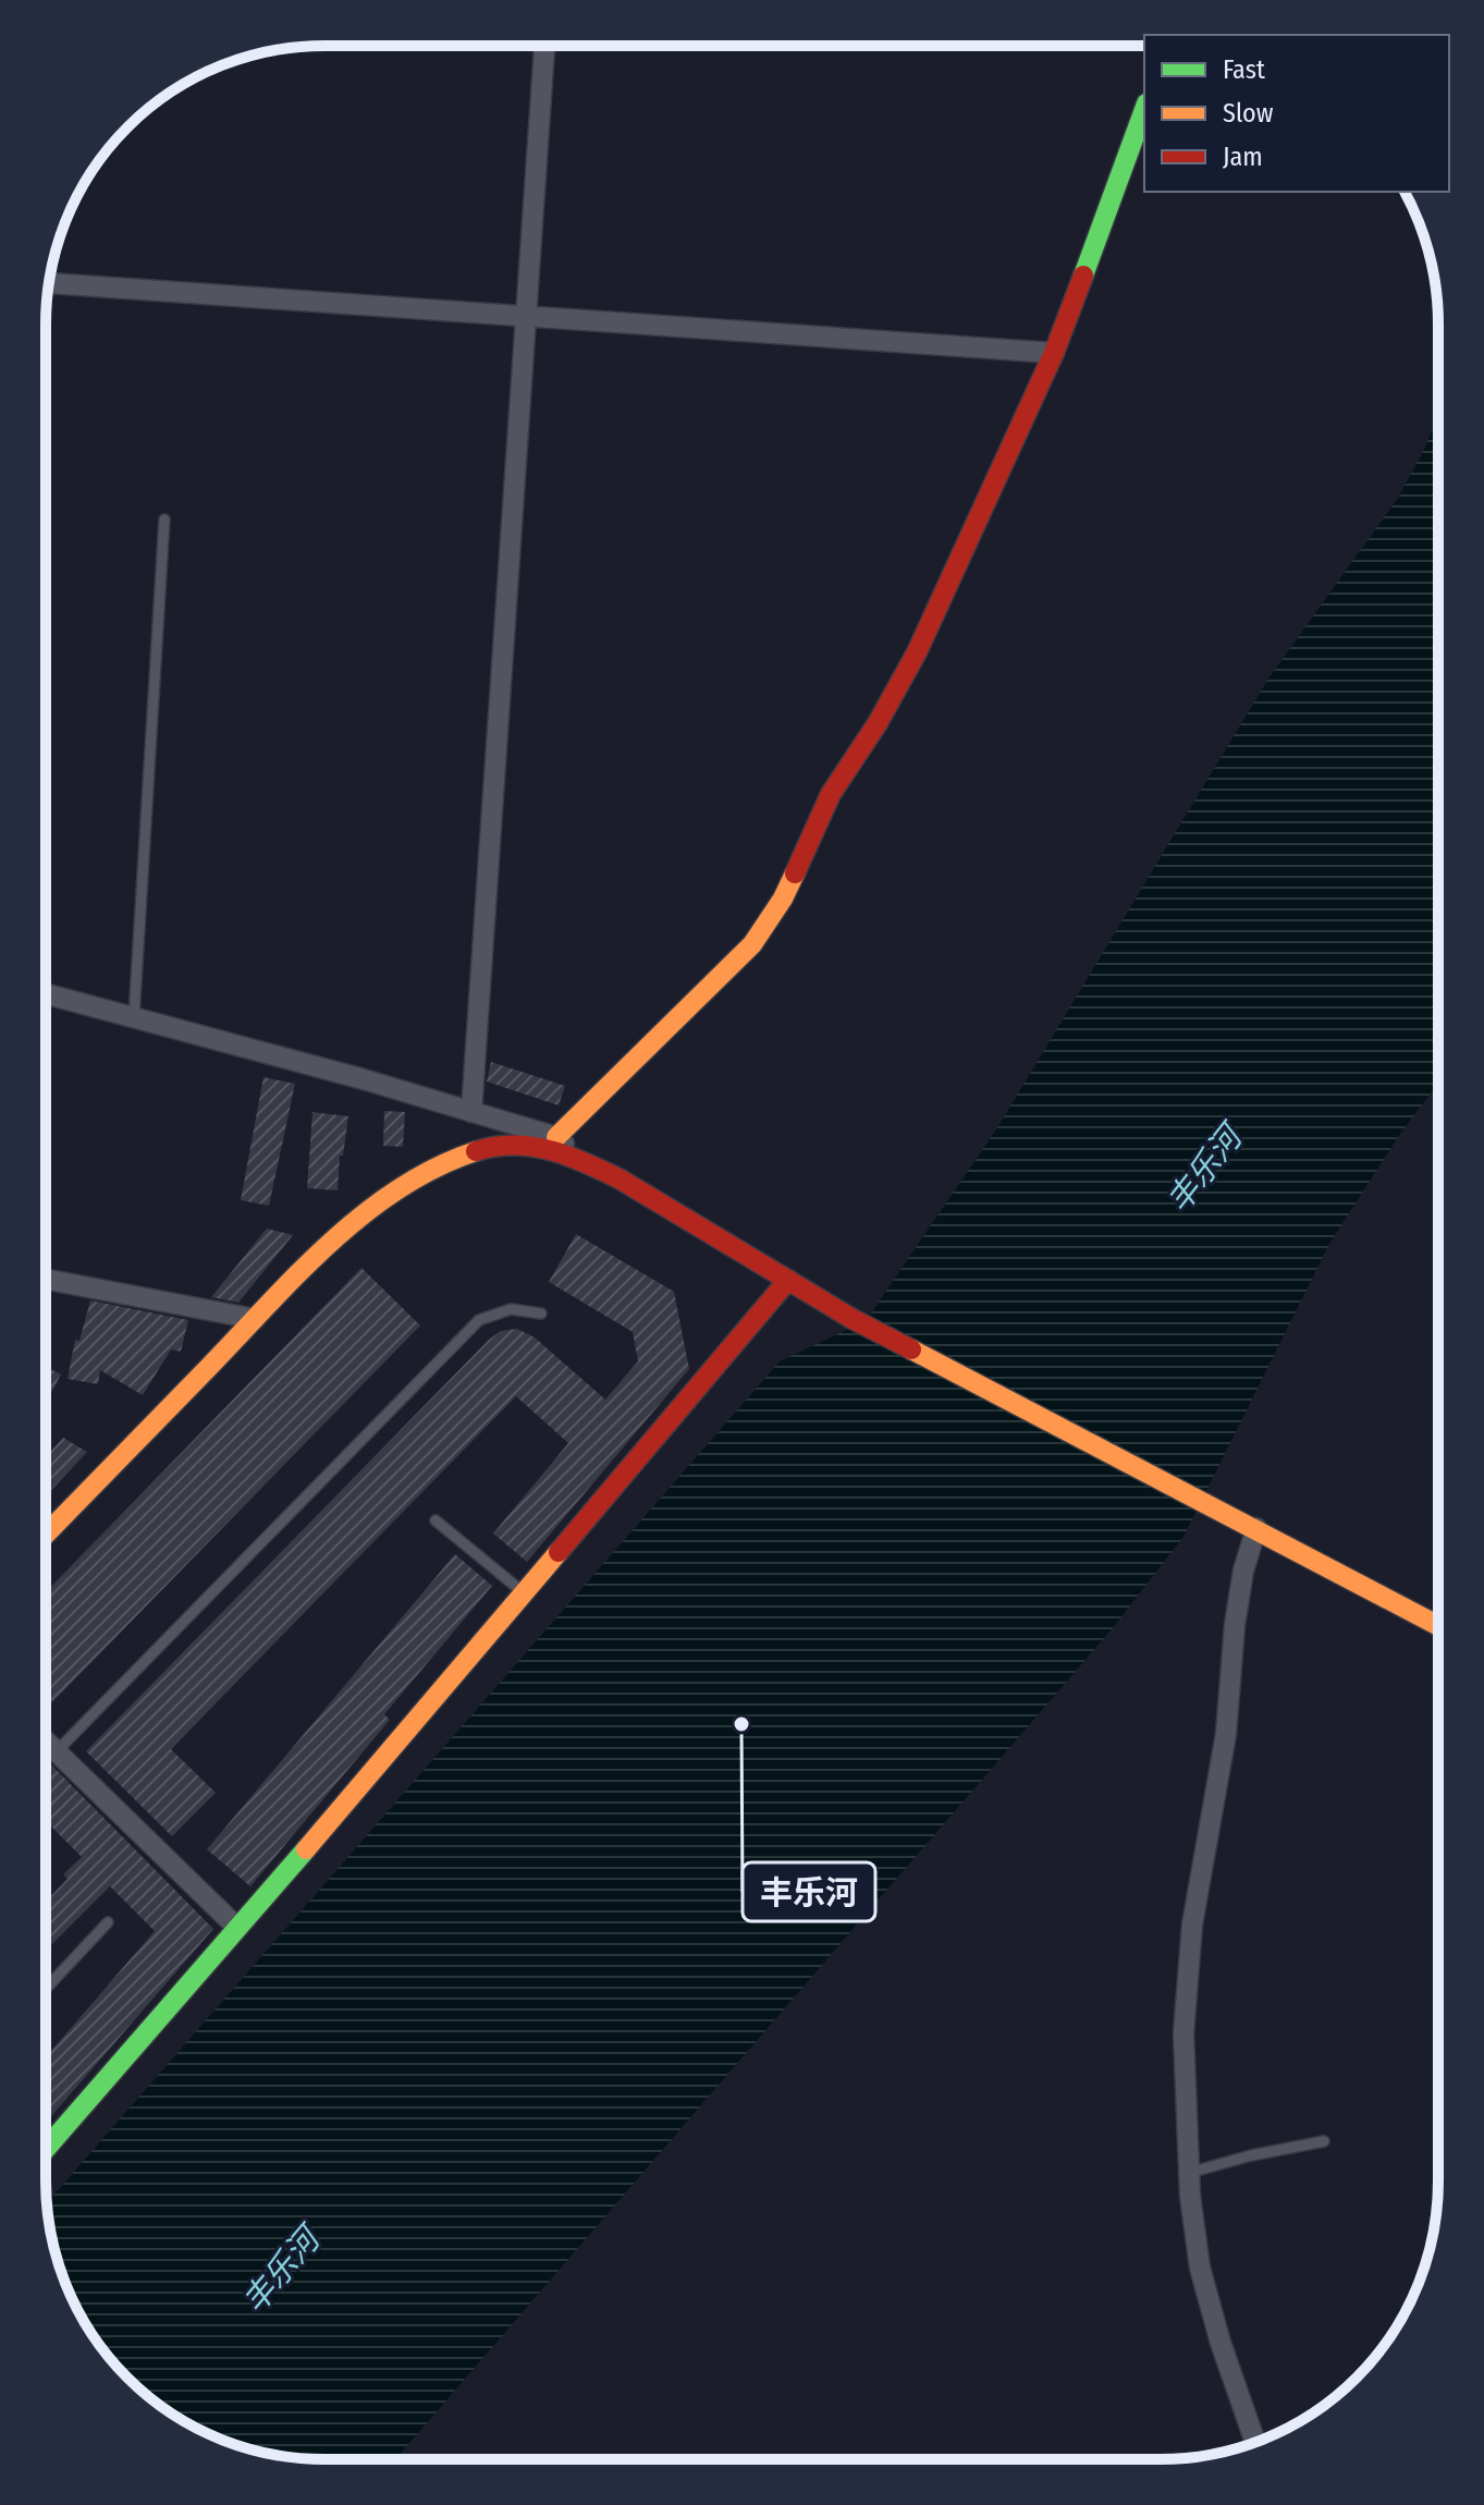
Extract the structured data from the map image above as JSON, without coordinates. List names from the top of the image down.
{
  "water": ["丰乐河"],
  "places": ["丰乐河"],
  "legend": ["Fast", "Slow", "Jam"]
}
